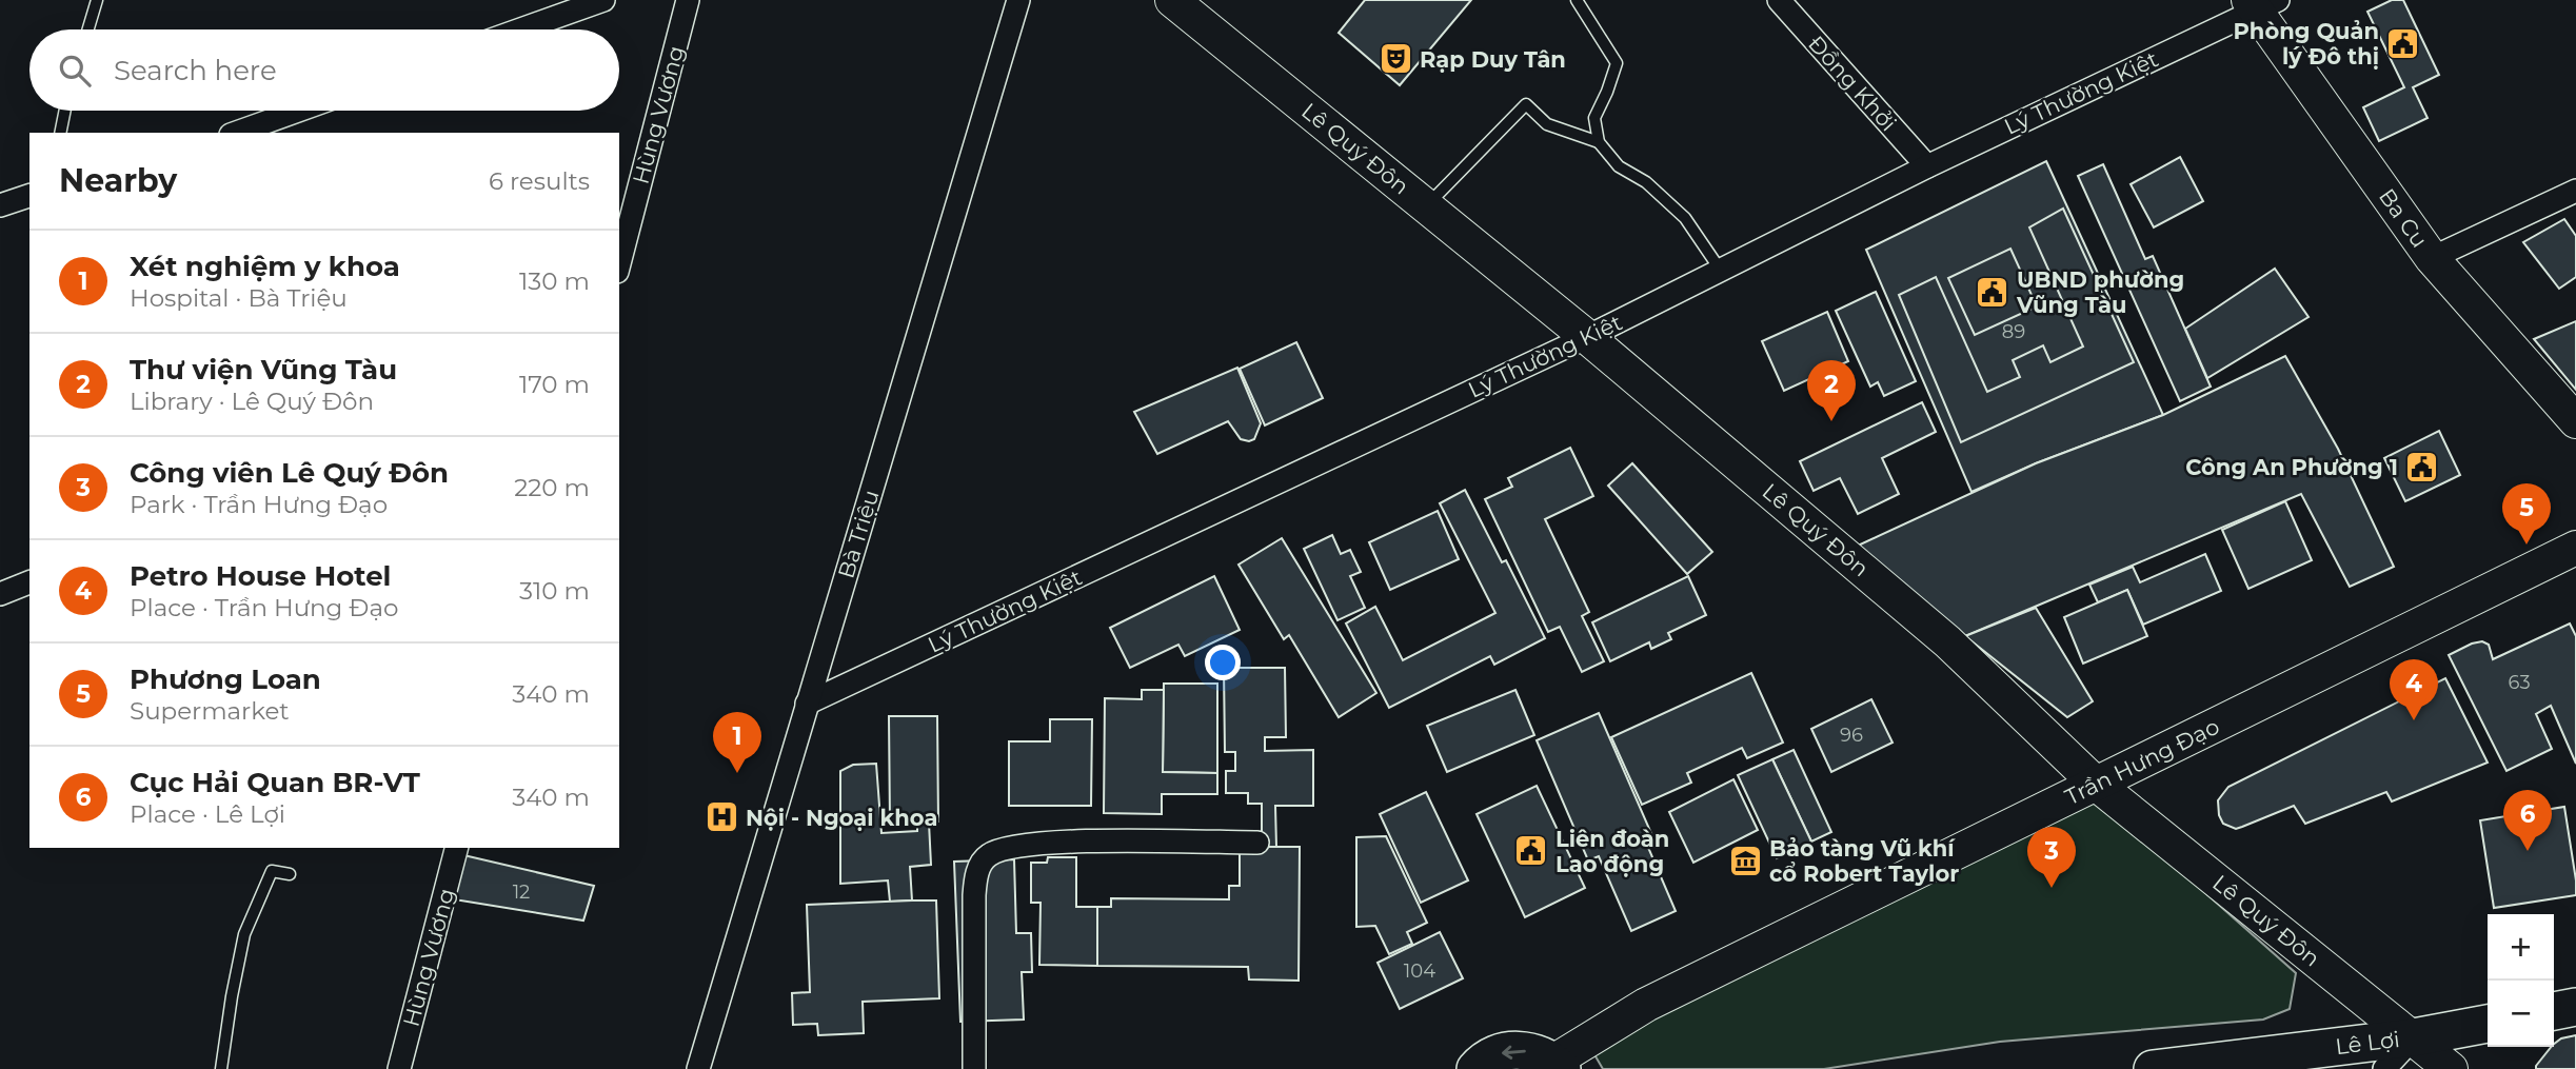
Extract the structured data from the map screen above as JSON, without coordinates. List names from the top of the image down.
{
  "streets": {
    "main road": ["Lê Lợi"],
    "street": [
      "Đồng Khởi",
      "Lý Thường Kiệt",
      "Hùng Vương",
      "Lê Quý Đôn",
      "Ba Cu",
      "Bà Triệu",
      "Trần Hưng Đạo"
    ]
  },
  "crossings": [
    ["Đồng Khởi", "Lý Thường Kiệt"],
    ["Lý Thường Kiệt", "Lê Quý Đôn"],
    ["Lý Thường Kiệt", "Ba Cu"],
    ["Lý Thường Kiệt", "Bà Triệu"],
    ["Lê Quý Đôn", "Trần Hưng Đạo"],
    ["Lê Quý Đôn", "Lê Lợi"]
  ],
  "places": {
    "public building": [
      "Phòng Quản lý Đô thị",
      "UBND phường Vũng Tàu",
      "Công An Phường 1",
      "Liên đoàn Lao động"
    ],
    "theatre": ["Rạp Duy Tân"],
    "hospital": ["Nội - Ngoại khoa"],
    "museum": ["Bảo tàng Vũ khí cổ Robert Taylor"]
  },
  "house_numbers": [
    "89",
    "63",
    "96",
    "12",
    "104"
  ],
  "page": {
    "search": "Search here",
    "heading": ["Nearby", "6 results"],
    "list": [
      {
        "mark": "1",
        "name": "Xét nghiệm y khoa",
        "note": "Hospital · Bà Triệu",
        "value": "130 m"
      },
      {
        "mark": "2",
        "name": "Thư viện Vũng Tàu",
        "note": "Library · Lê Quý Đôn",
        "value": "170 m"
      },
      {
        "mark": "3",
        "name": "Công viên Lê Quý Đôn",
        "note": "Park · Trần Hưng Đạo",
        "value": "220 m"
      },
      {
        "mark": "4",
        "name": "Petro House Hotel",
        "note": "Place · Trần Hưng Đạo",
        "value": "310 m"
      },
      {
        "mark": "5",
        "name": "Phương Loan",
        "note": "Supermarket",
        "value": "340 m"
      },
      {
        "mark": "6",
        "name": "Cục Hải Quan BR-VT",
        "note": "Place · Lê Lợi",
        "value": "340 m"
      }
    ],
    "pins": [
      "2",
      "5",
      "4",
      "1",
      "6",
      "3"
    ],
    "map_buttons": ["+", "−"]
  }
}
